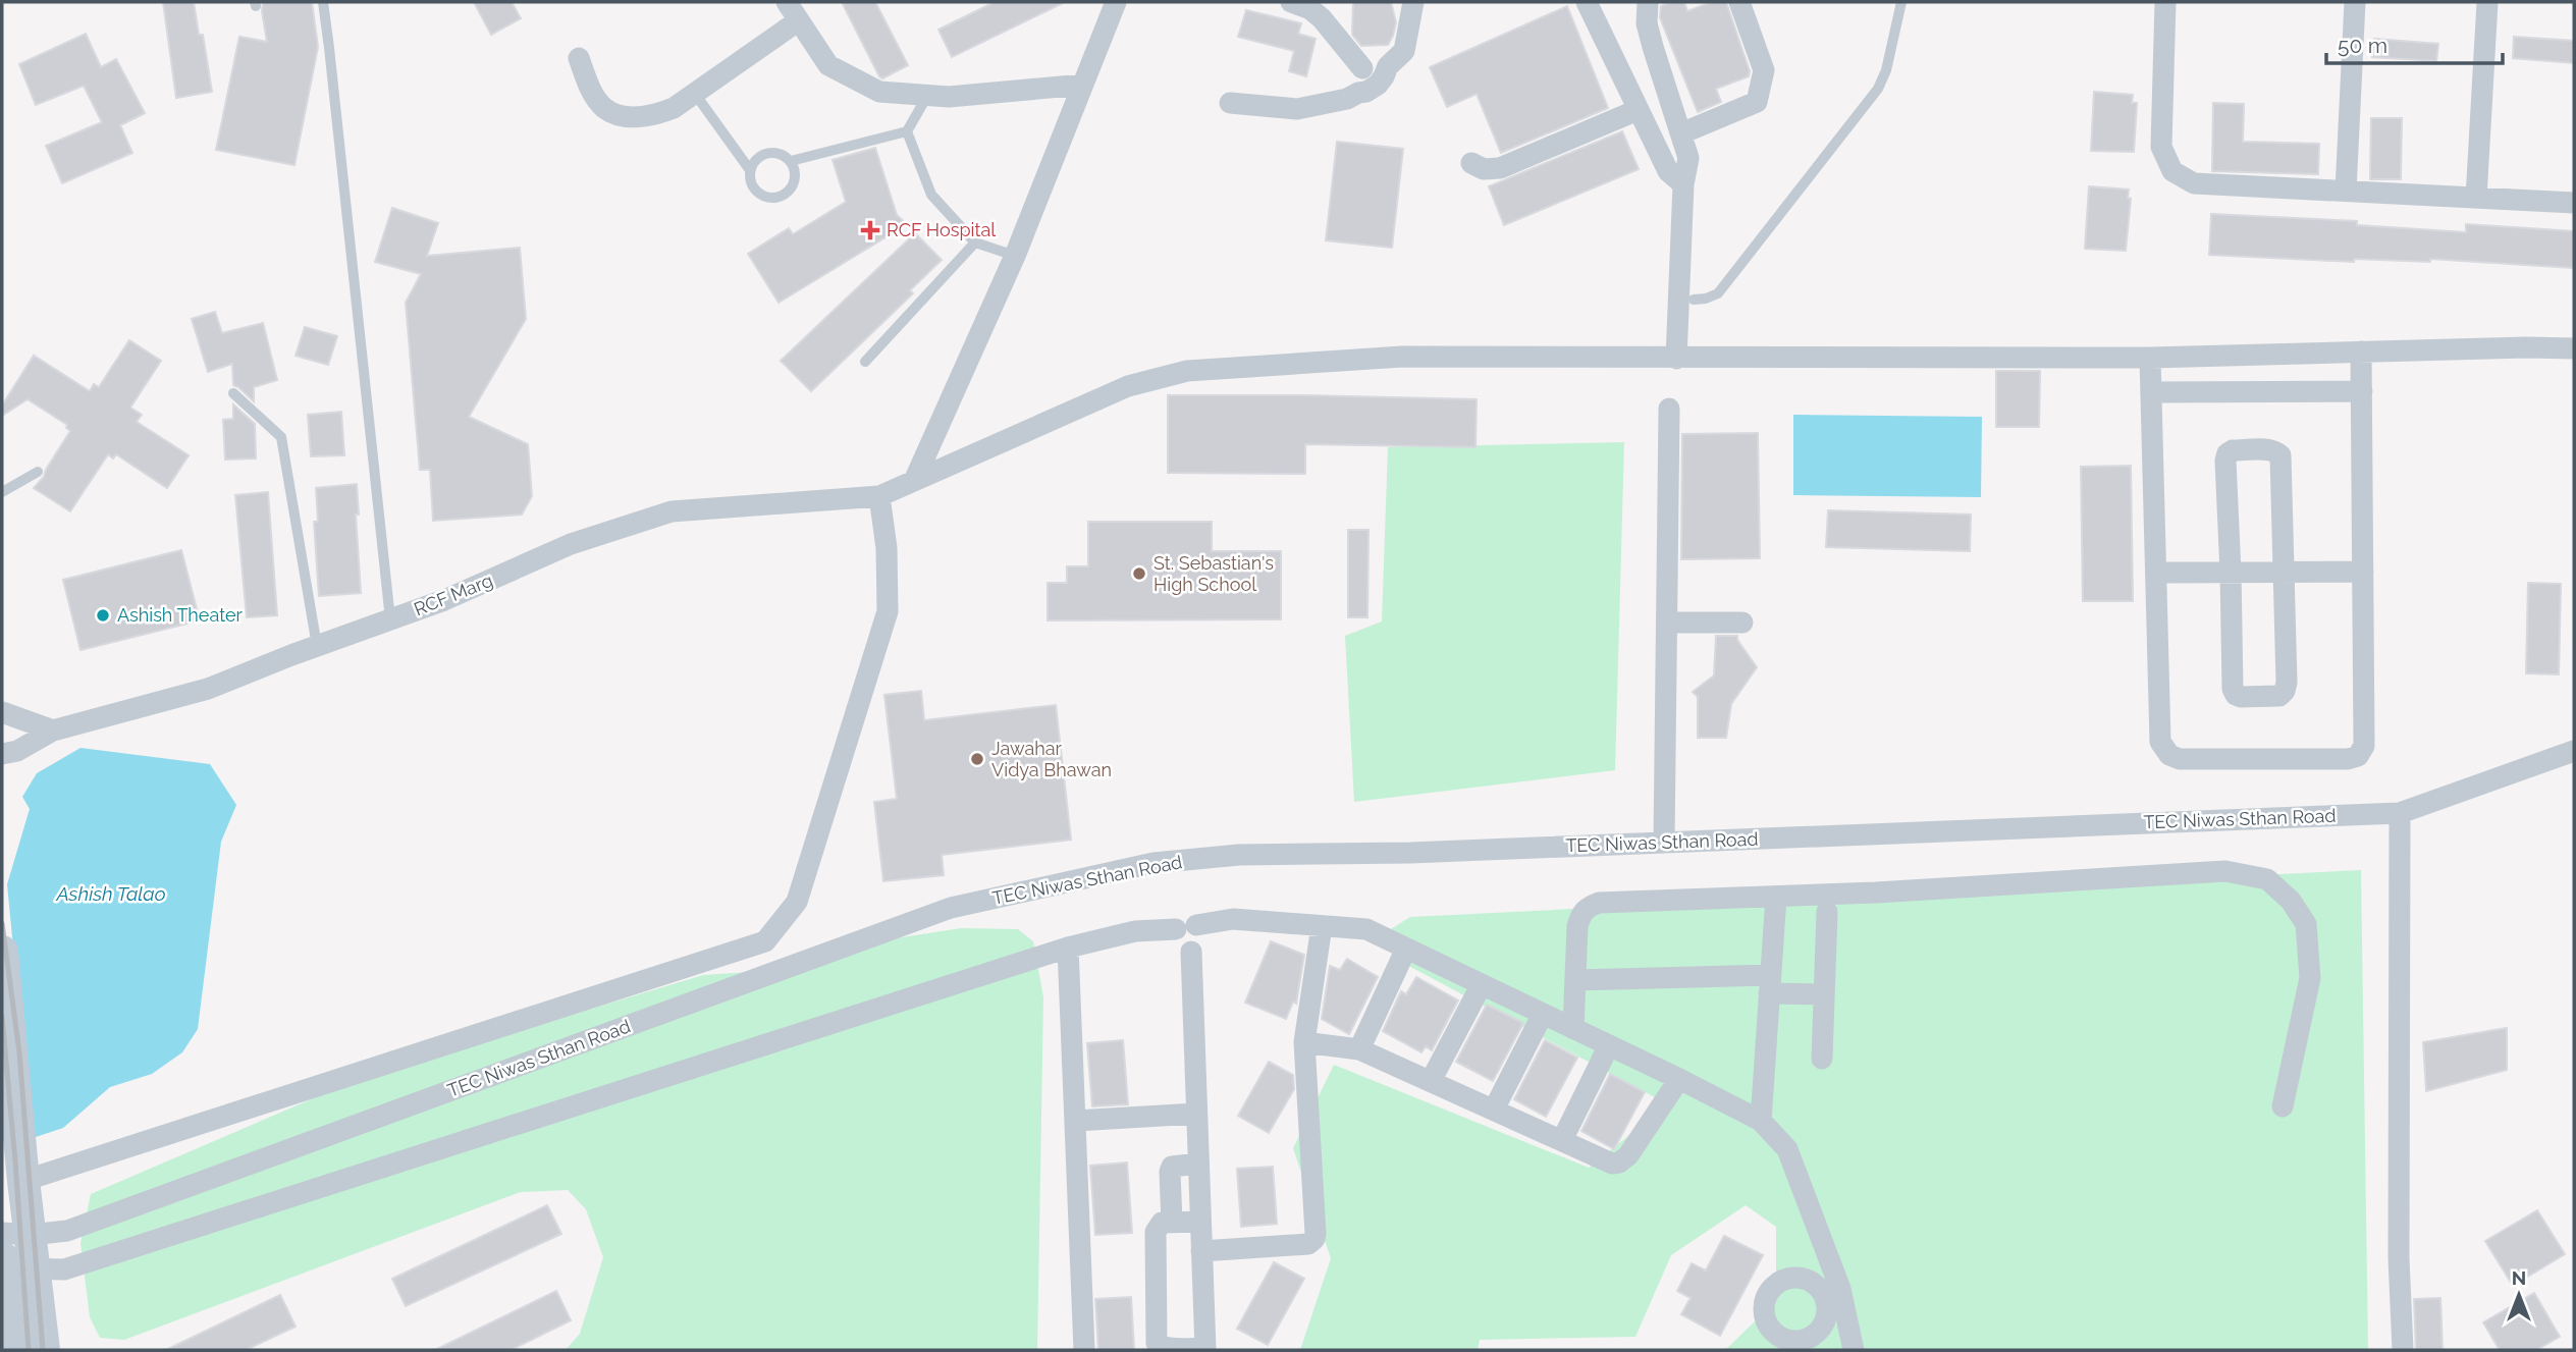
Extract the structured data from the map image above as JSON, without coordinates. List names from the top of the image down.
{
  "streets": {
    "street": ["RCF Marg", "TEC Niwas Sthan Road"]
  },
  "water": ["Ashish Talao"],
  "places": {
    "health": ["RCF Hospital"],
    "other": ["St. Sebastian's High School", "Ashish Theater", "Jawahar Vidya Bhawan"]
  },
  "scale_bar": "50 m",
  "north": "top"
}
